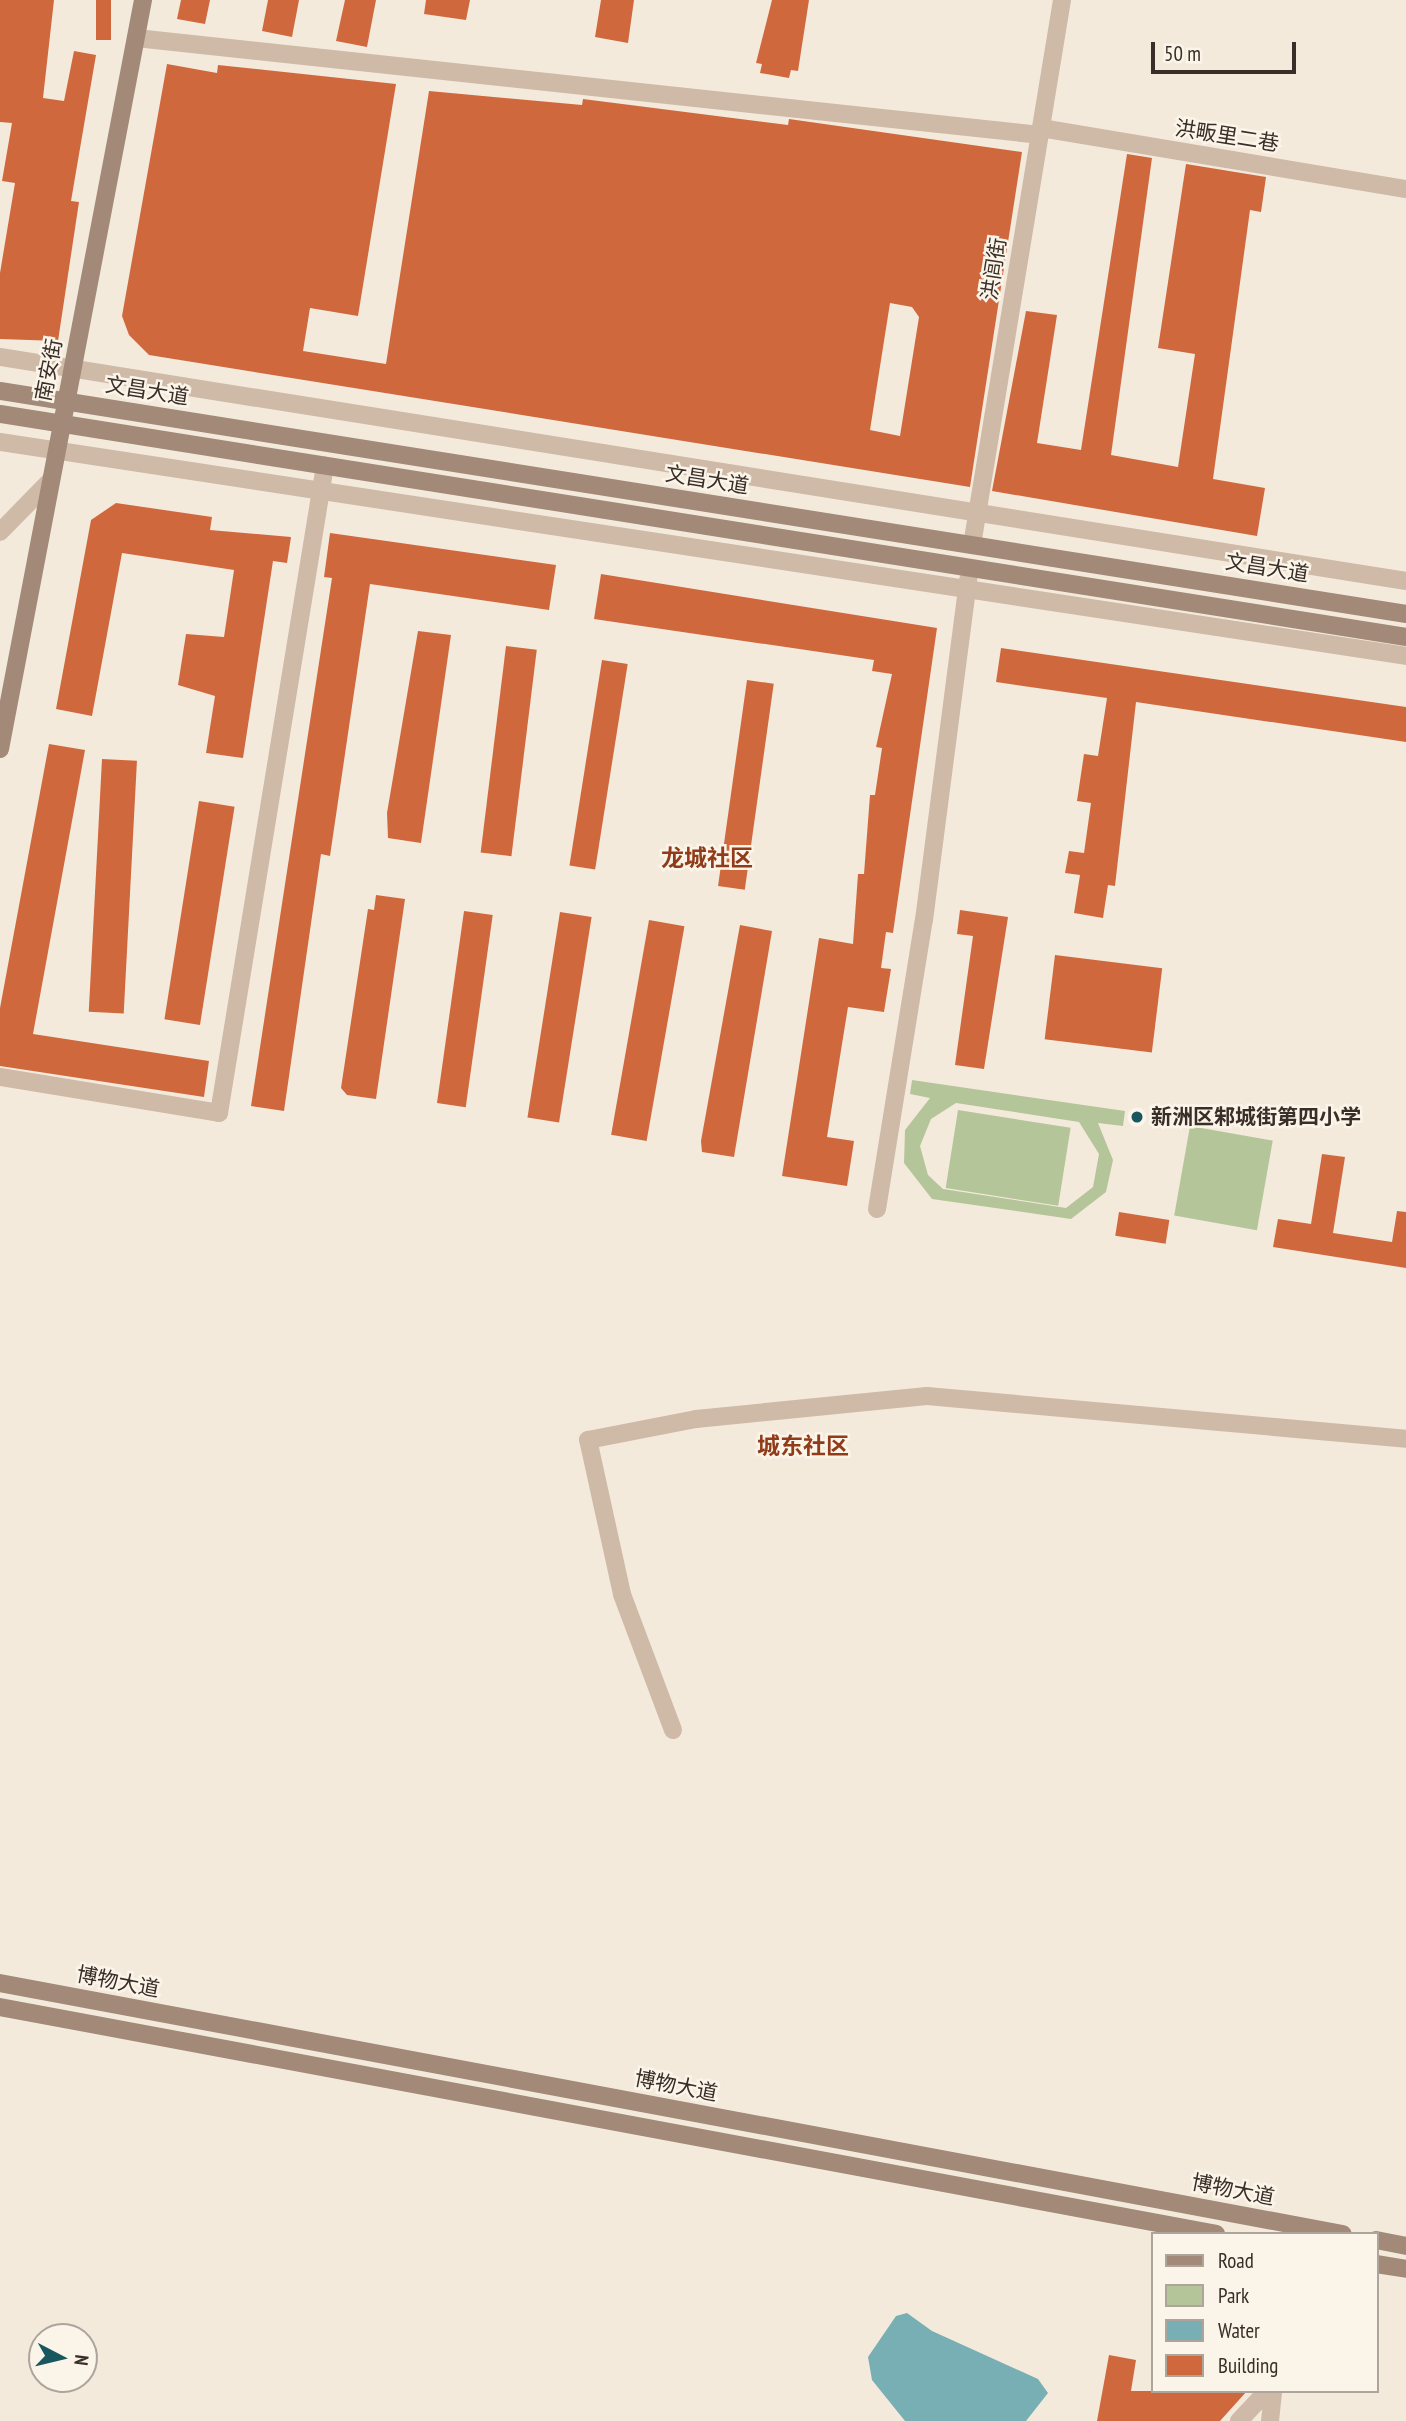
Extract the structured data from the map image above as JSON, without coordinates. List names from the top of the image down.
{
  "streets": {
    "main road": ["南安街", "文昌大道", "博物大道"],
    "street": ["洪畈里二巷", "洪闾街"]
  },
  "crossings": [
    ["洪畈里二巷", "洪闾街"],
    ["洪畈里二巷", "南安街"],
    ["洪闾街", "文昌大道"],
    ["南安街", "文昌大道"]
  ],
  "districts": ["龙城社区", "城东社区"],
  "places": ["新洲区邾城街第四小学"],
  "legend": [
    "Road",
    "Park",
    "Water",
    "Building"
  ],
  "scale_bar": "50 m",
  "north": "right"
}
